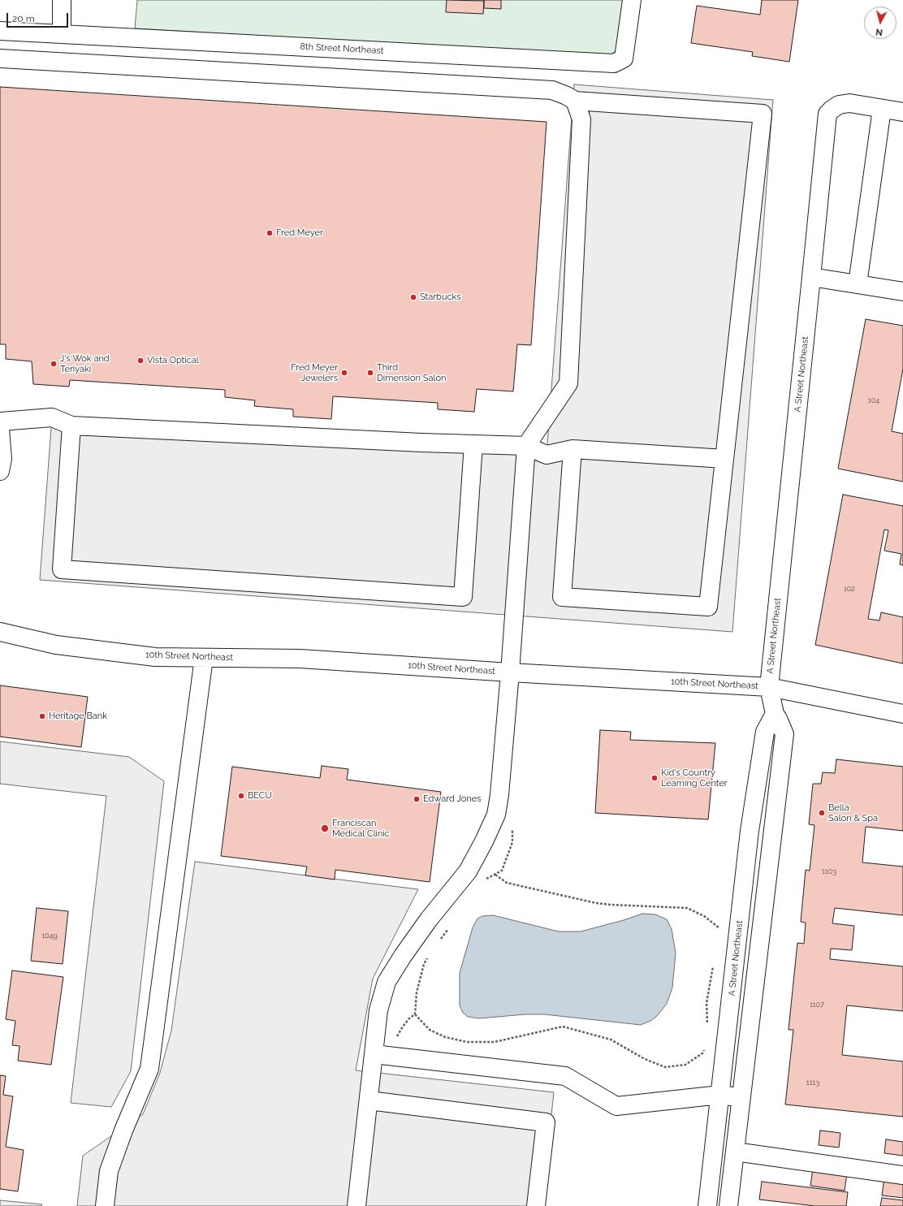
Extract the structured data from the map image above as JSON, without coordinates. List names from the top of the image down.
{
  "streets": {
    "street": ["8th Street Northeast", "A Street Northeast", "10th Street Northeast"]
  },
  "crossings": [
    ["A Street Northeast", "10th Street Northeast"]
  ],
  "places": [
    "Fred Meyer",
    "Starbucks",
    "Vista Optical",
    "J's Wok and Teriyaki",
    "Fred Meyer Jewelers",
    "Third Dimension Salon",
    "Heritage Bank",
    "Kid's Country Learning Center",
    "BECU",
    "Edward Jones",
    "Bella Salon & Spa",
    "Franciscan Medical Clinic"
  ],
  "house_numbers": [
    "104",
    "102",
    "1103",
    "1049",
    "1107",
    "1113"
  ],
  "scale_bar": "20 m",
  "north": "bottom"
}
